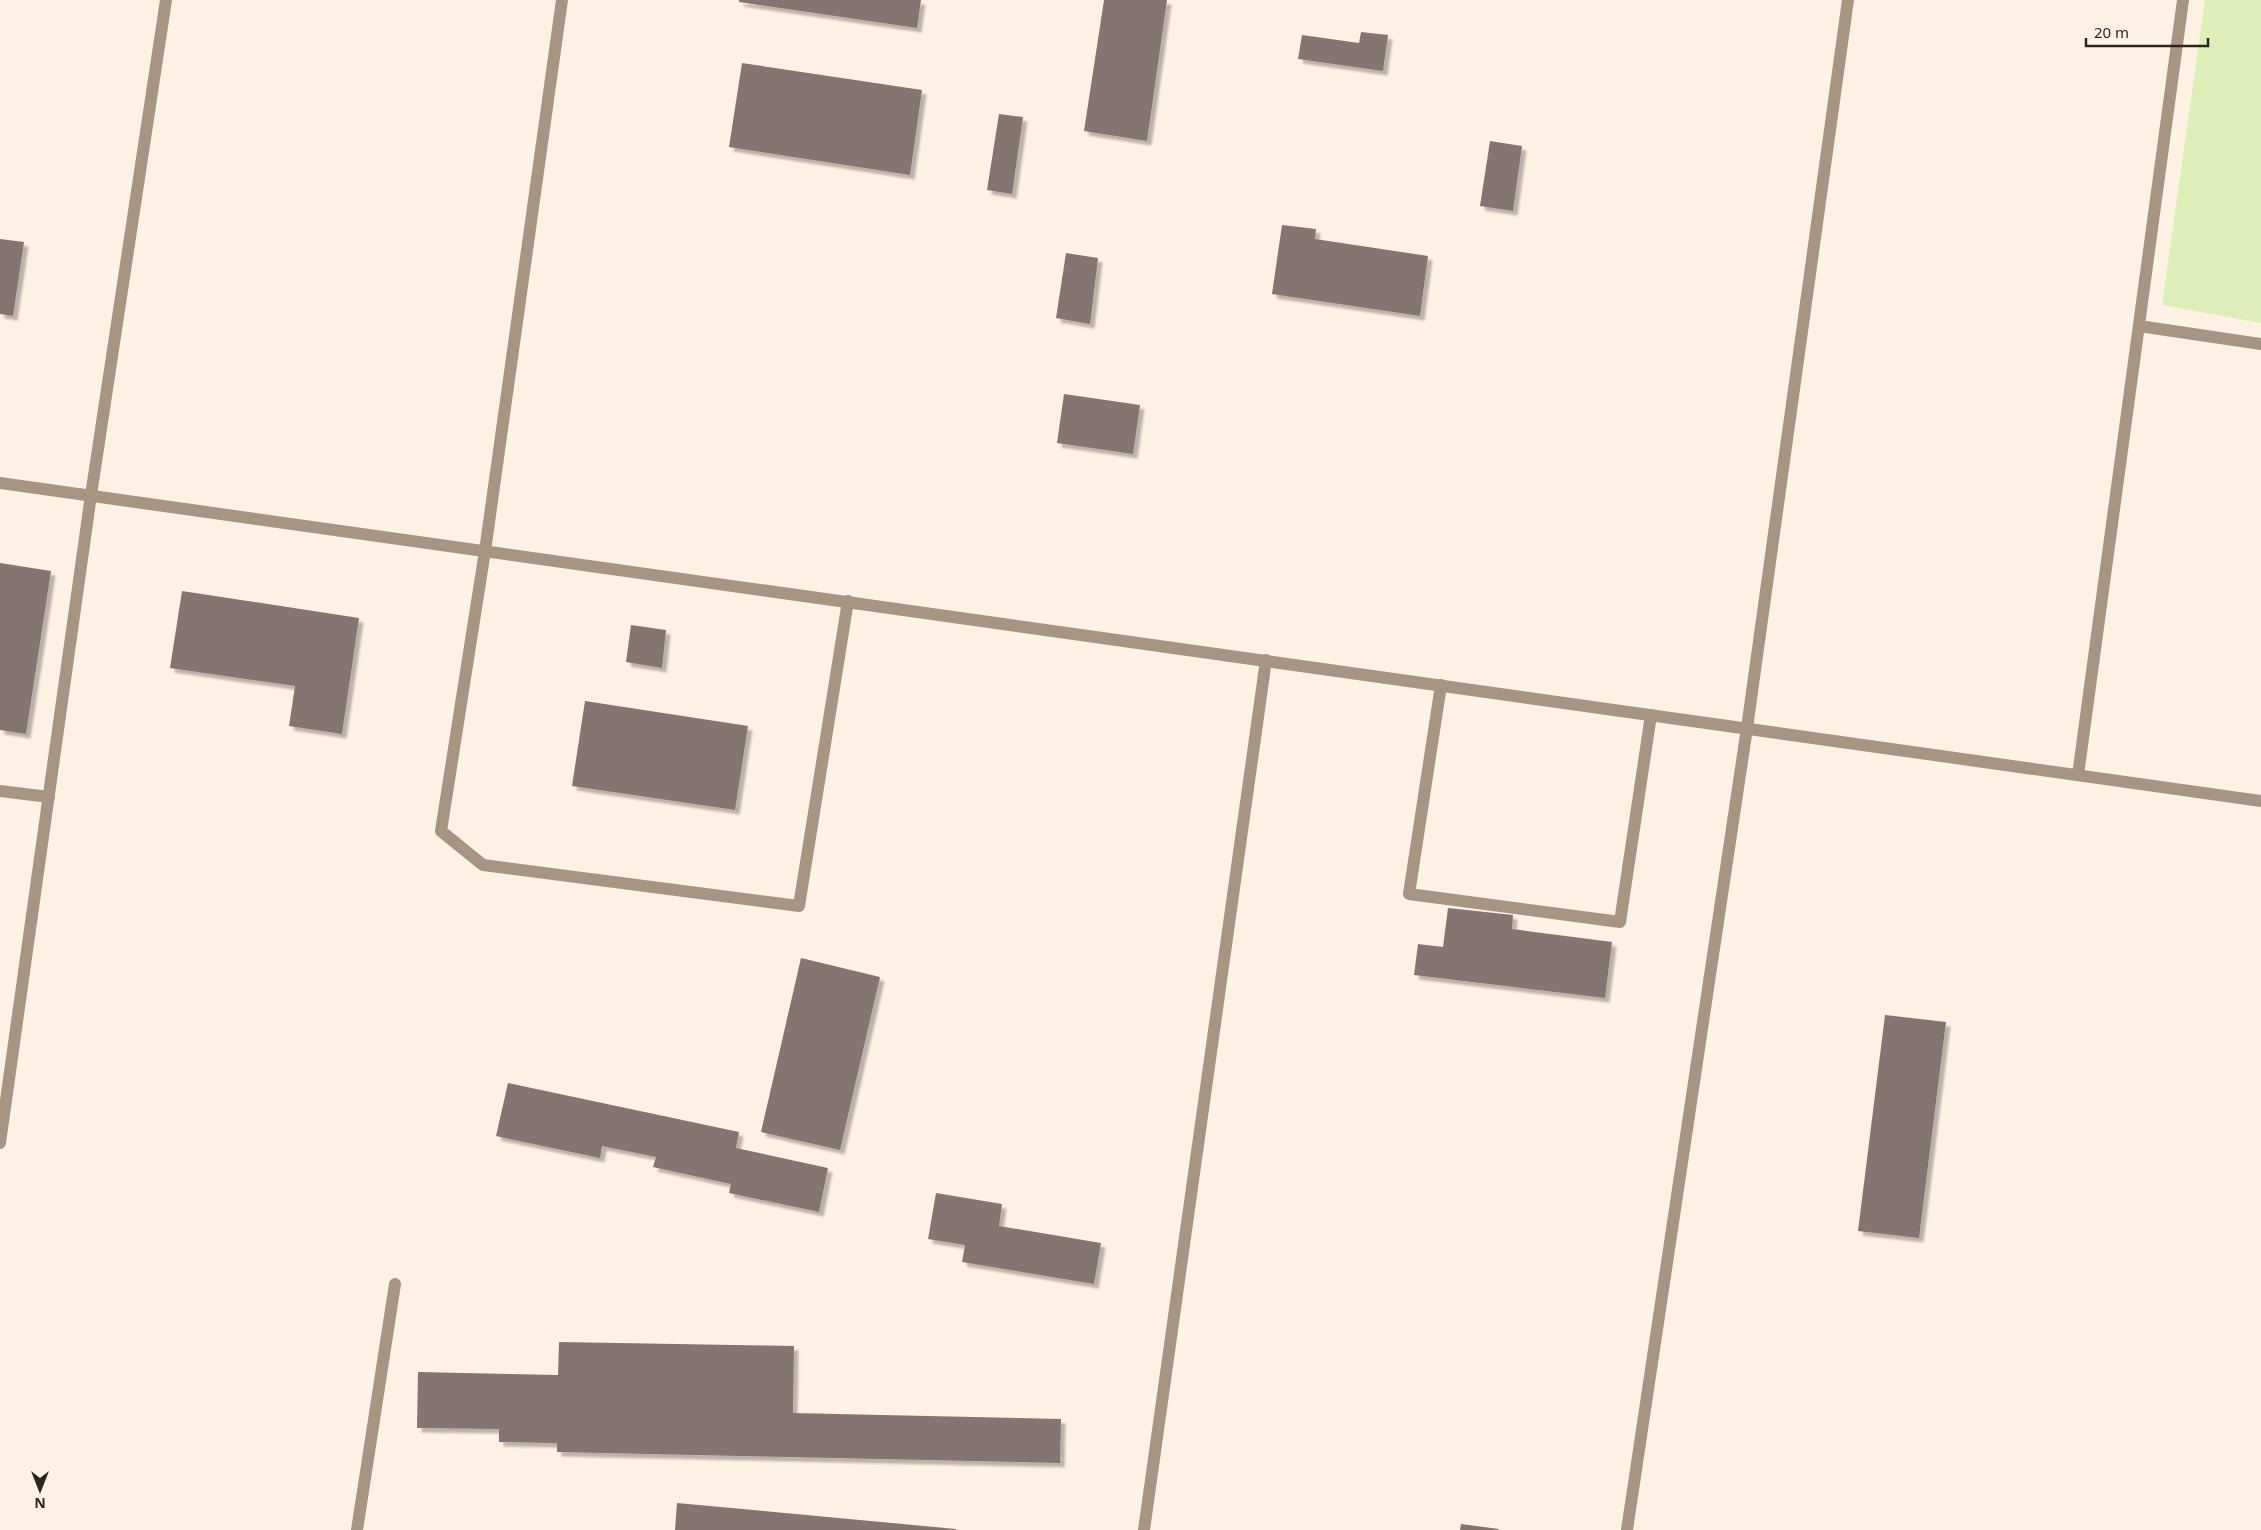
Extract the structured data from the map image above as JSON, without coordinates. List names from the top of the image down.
{
  "scale_bar": "20 m",
  "north": "bottom"
}
